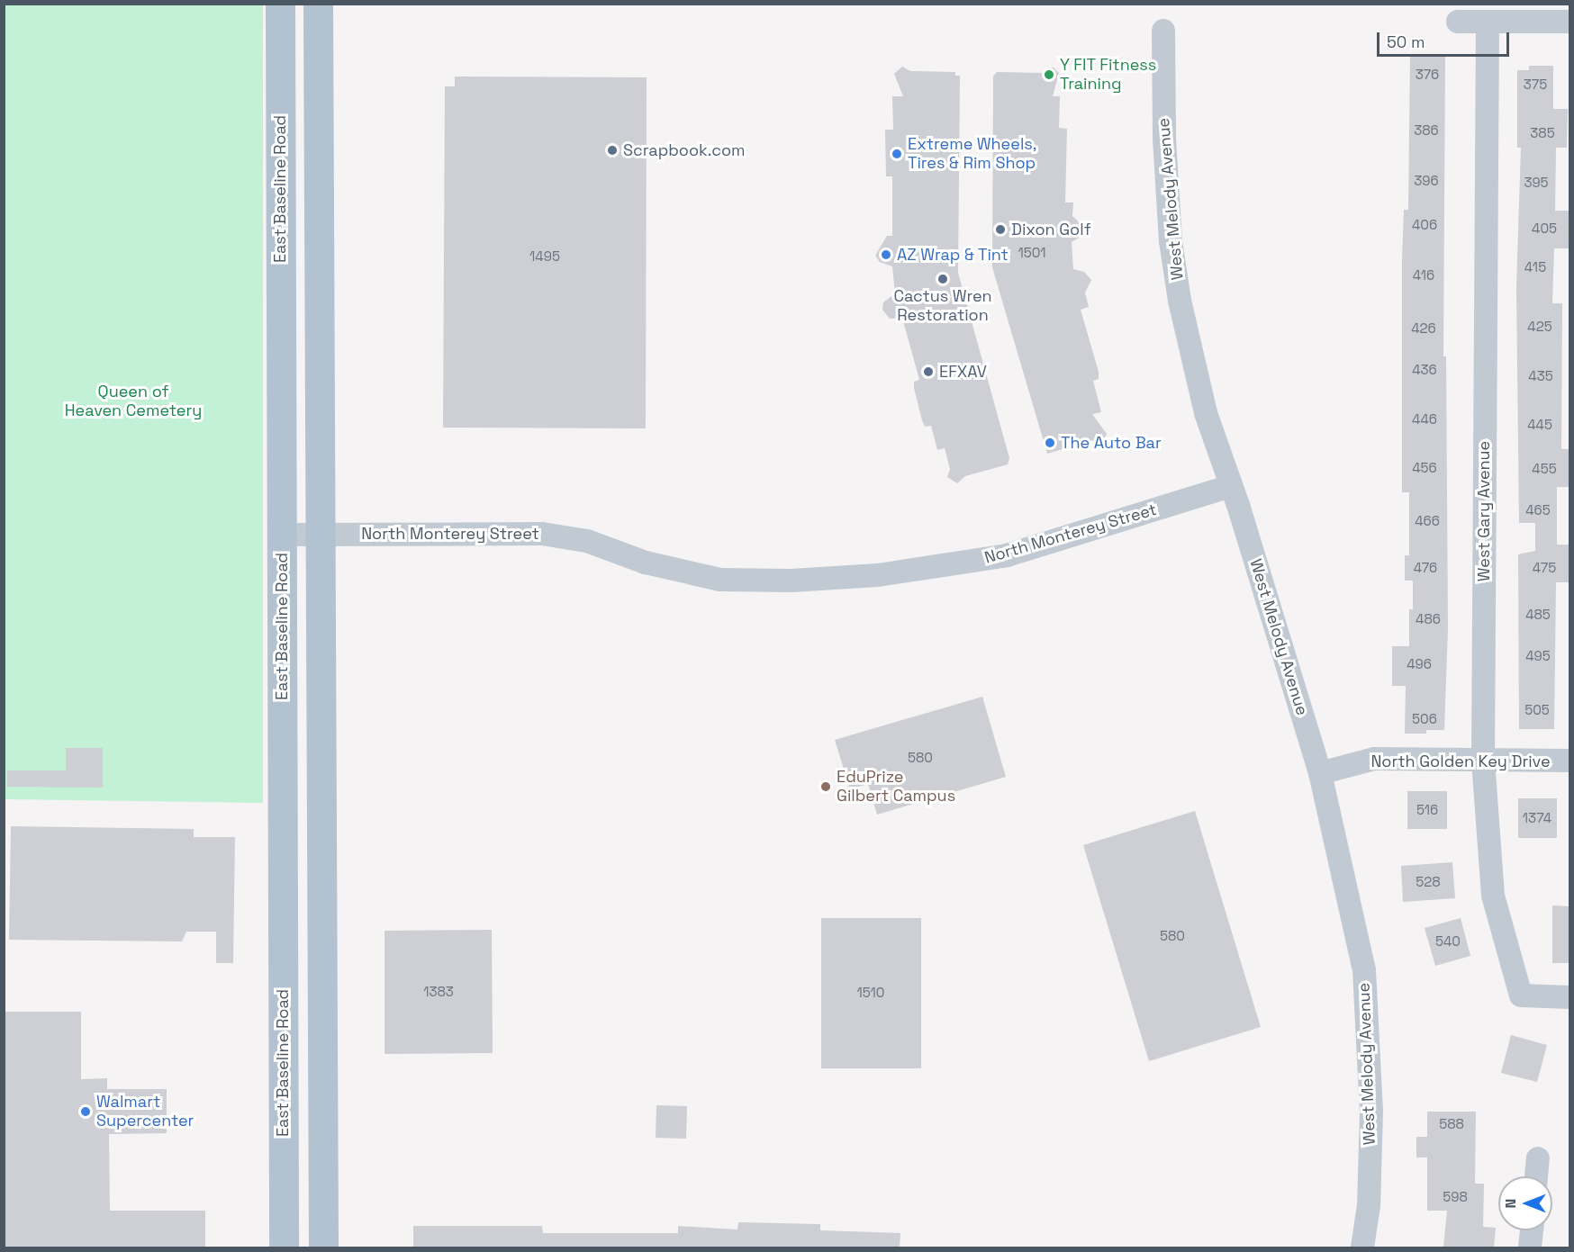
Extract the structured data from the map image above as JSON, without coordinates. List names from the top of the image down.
{
  "streets": {
    "main road": ["East Baseline Road"],
    "street": [
      "West Melody Avenue",
      "West Gary Avenue",
      "North Monterey Street",
      "North Golden Key Drive"
    ]
  },
  "crossings": [
    ["West Melody Avenue", "North Monterey Street"],
    ["West Melody Avenue", "North Golden Key Drive"],
    ["West Gary Avenue", "North Golden Key Drive"]
  ],
  "parks": ["Queen of Heaven Cemetery"],
  "places": [
    "Y FIT Fitness Training",
    "Scrapbook.com",
    "Extreme Wheels, Tires & Rim Shop",
    "Dixon Golf",
    "AZ Wrap & Tint",
    "Cactus Wren Restoration",
    "EFXAV",
    "The Auto Bar",
    "EduPrize Gilbert Campus",
    "Walmart Supercenter"
  ],
  "house_numbers": [
    "376",
    "375",
    "386",
    "385",
    "396",
    "395",
    "406",
    "405",
    "1501",
    "1495",
    "415",
    "416",
    "425",
    "426",
    "436",
    "435",
    "446",
    "445",
    "456",
    "455",
    "465",
    "466",
    "476",
    "475",
    "485",
    "486",
    "495",
    "496",
    "505",
    "506",
    "580",
    "516",
    "1374",
    "528",
    "580",
    "540",
    "1383",
    "1510",
    "588",
    "598"
  ],
  "scale_bar": "50 m",
  "north": "left"
}
